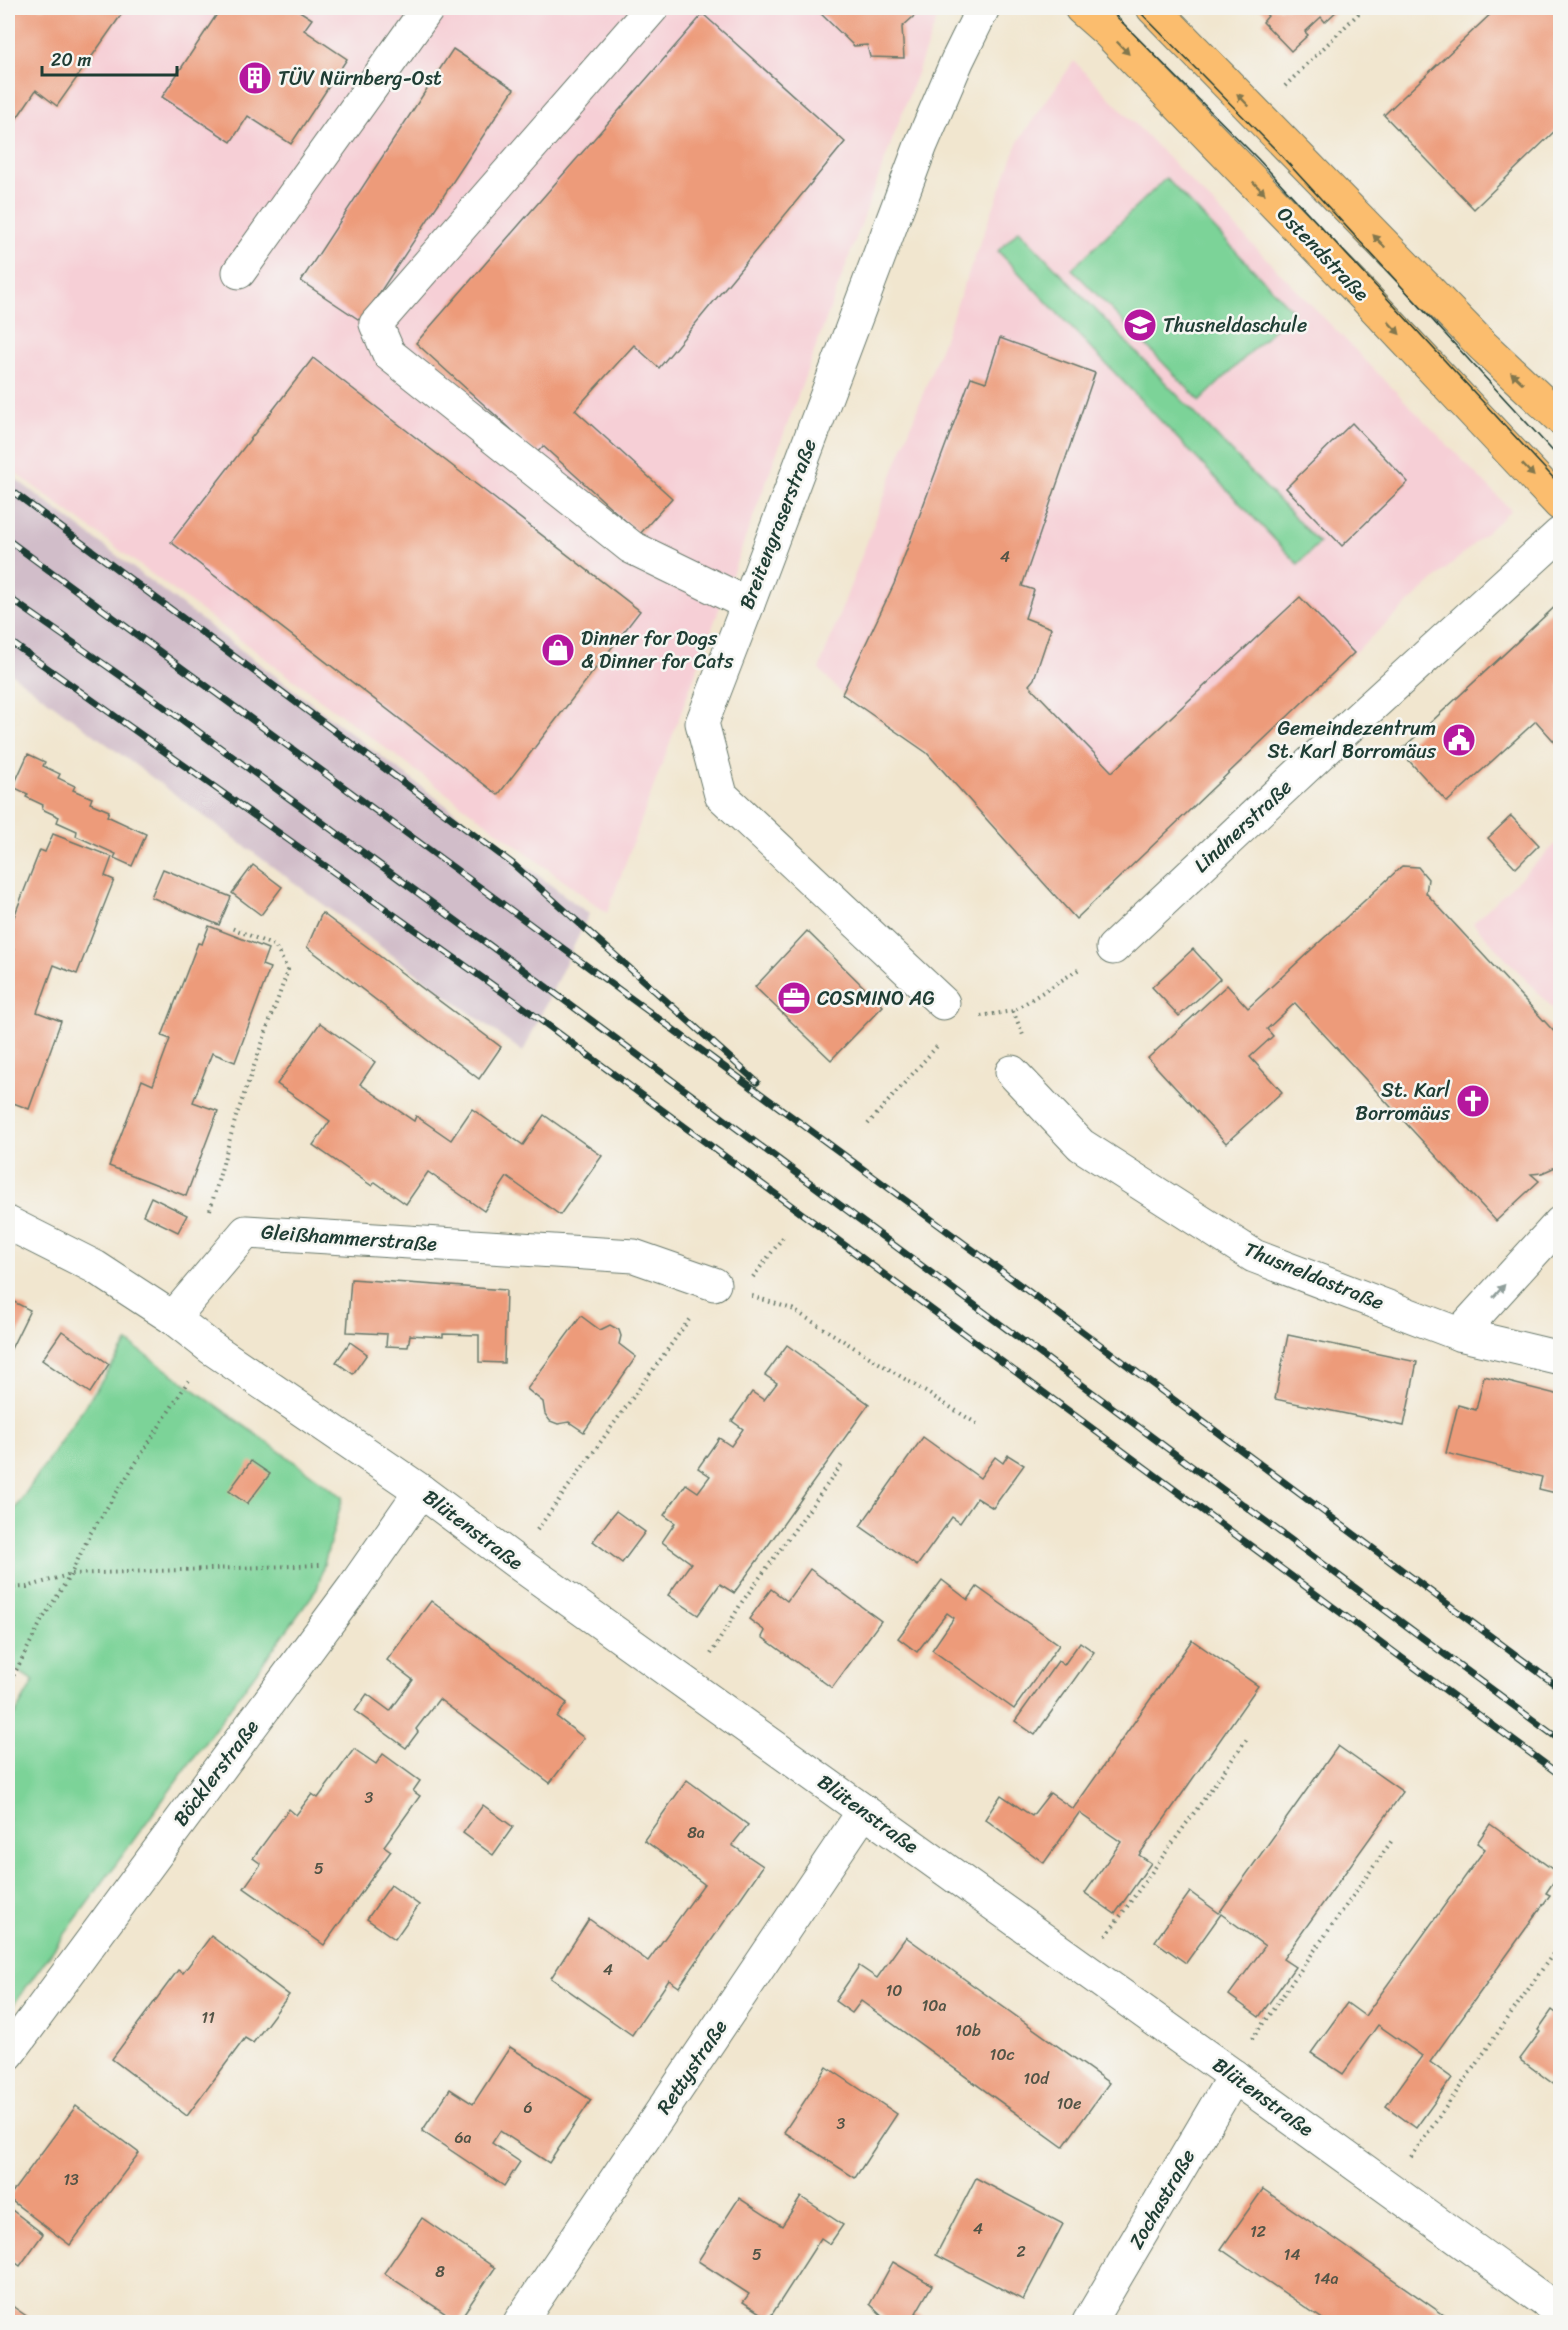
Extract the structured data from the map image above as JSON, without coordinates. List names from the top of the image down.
{
  "streets": {
    "main road": ["Ostendstraße"],
    "street": [
      "Breitengraserstraße",
      "Lindnerstraße",
      "Gleißhammerstraße",
      "Thusneldastraße",
      "Blütenstraße",
      "Böcklerstraße",
      "Rettystraße",
      "Zochastraße"
    ]
  },
  "crossings": [
    ["Gleißhammerstraße", "Blütenstraße"],
    ["Blütenstraße", "Böcklerstraße"],
    ["Blütenstraße", "Rettystraße"],
    ["Blütenstraße", "Zochastraße"]
  ],
  "places": {
    "building": ["TÜV Nürnberg-Ost"],
    "school or university": ["Thusneldaschule"],
    "shop": ["Dinner for Dogs & Dinner for Cats"],
    "public building": ["Gemeindezentrum St. Karl Borromäus"],
    "office": ["COSMINO AG"],
    "church": ["St. Karl Borromäus"]
  },
  "house_numbers": [
    "4",
    "3",
    "8a",
    "5",
    "4",
    "10",
    "10a",
    "11",
    "10b",
    "10c",
    "10d",
    "10e",
    "6",
    "3",
    "6a",
    "13",
    "4",
    "12",
    "2",
    "5",
    "14",
    "8",
    "14a"
  ],
  "scale_bar": "20 m"
}
